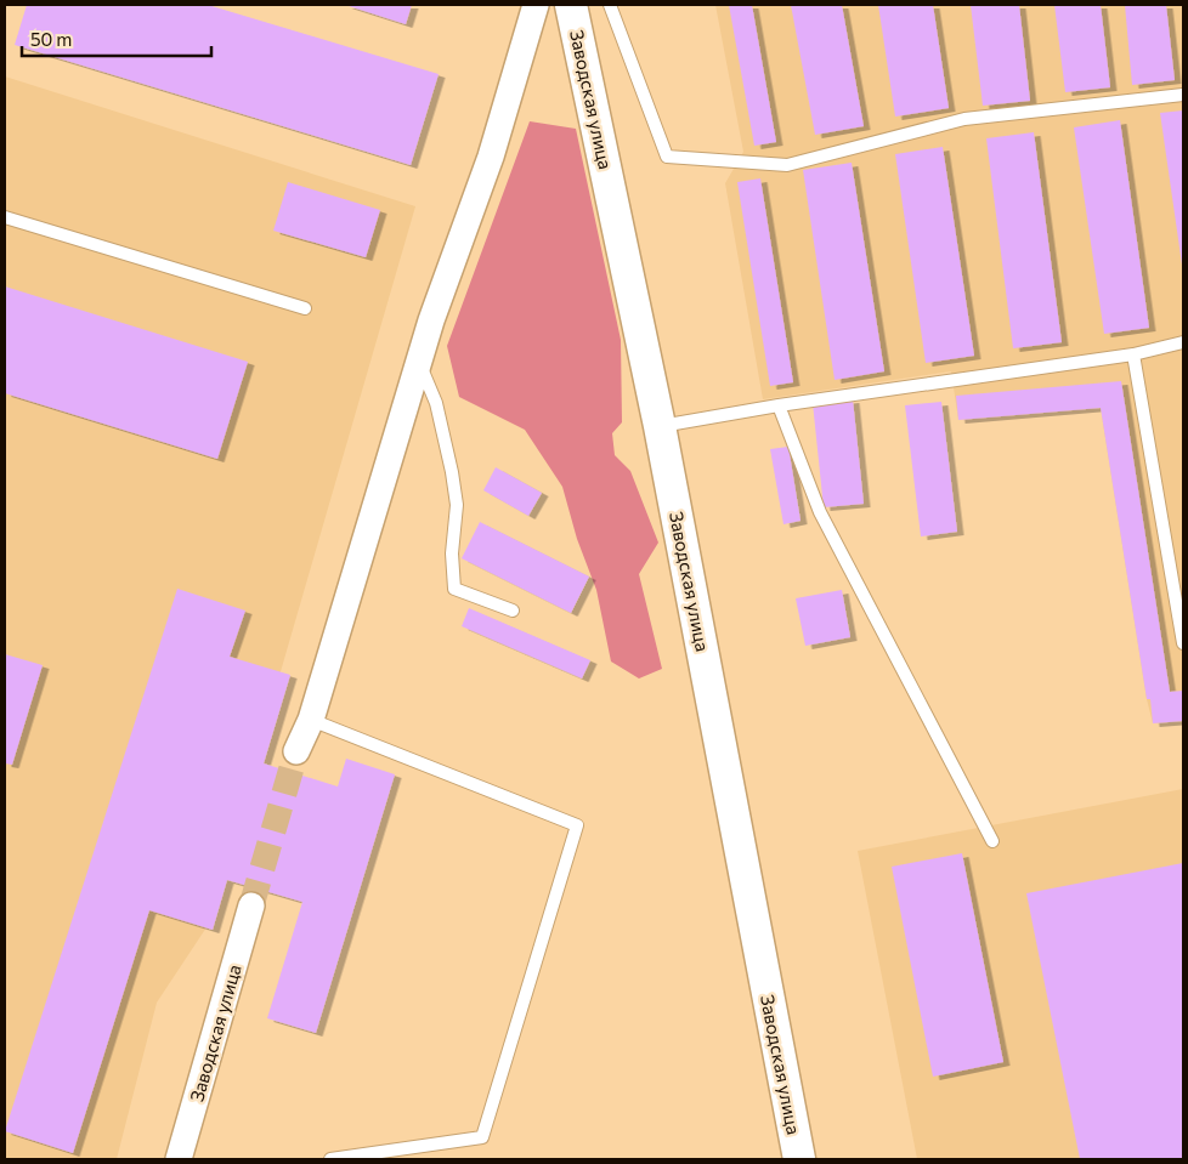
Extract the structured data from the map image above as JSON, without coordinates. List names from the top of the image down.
{
  "streets": {
    "street": ["Заводская улица"]
  },
  "scale_bar": "50 m"
}
